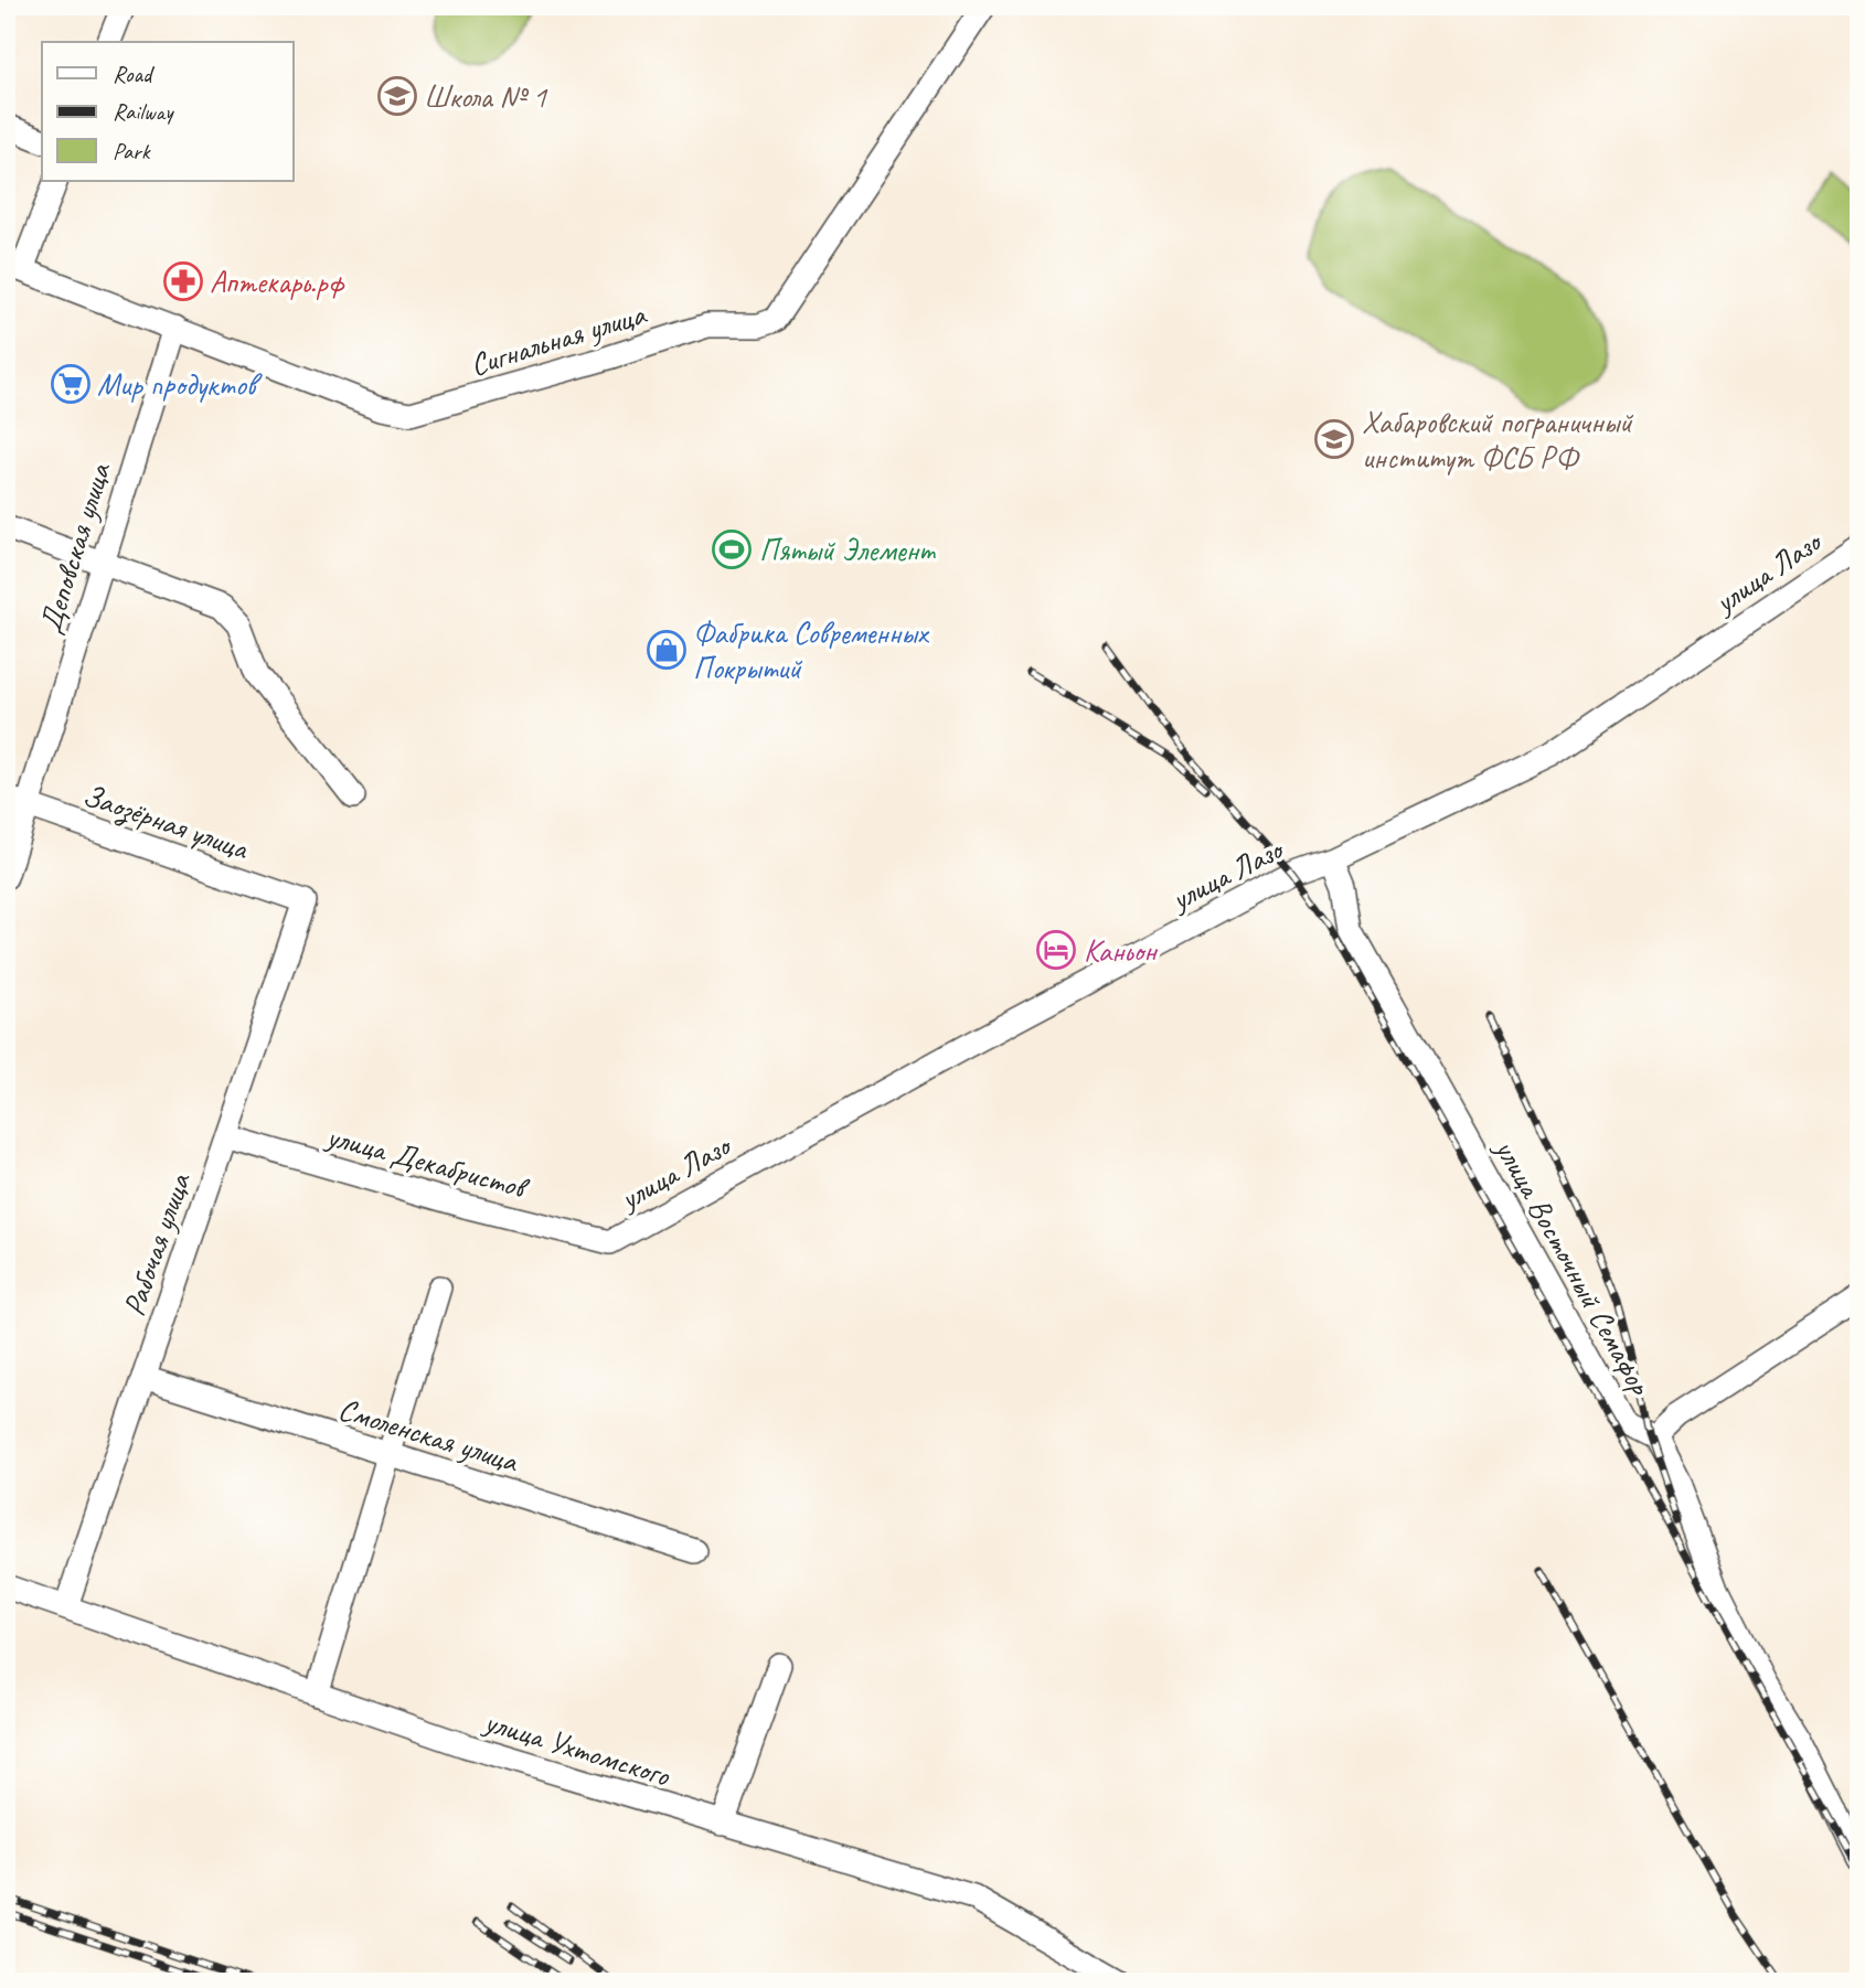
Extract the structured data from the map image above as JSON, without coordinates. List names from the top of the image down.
{
  "streets": {
    "street": [
      "Сигнальная улица",
      "Деповская улица",
      "улица Лазо",
      "Заозёрная улица",
      "улица Декабристов",
      "Рабочая улица",
      "улица Восточный Семафор",
      "Смоленская улица",
      "улица Ухтомского"
    ]
  },
  "crossings": [
    ["Сигнальная улица", "Деповская улица"],
    ["Деповская улица", "Заозёрная улица"],
    ["улица Лазо", "улица Декабристов"],
    ["улица Лазо", "улица Восточный Семафор"],
    ["Заозёрная улица", "Рабочая улица"],
    ["улица Декабристов", "Рабочая улица"],
    ["Рабочая улица", "Смоленская улица"],
    ["Рабочая улица", "улица Ухтомского"]
  ],
  "places": {
    "school or university": ["Школа № 1", "Хабаровский пограничный институт ФСБ РФ"],
    "pharmacy": ["Аптекарь.рф"],
    "supermarket": ["Мир продуктов"],
    "sports": ["Пятый Элемент"],
    "shop": ["Фабрика Современных Покрытий"],
    "hotel": ["Каньон"]
  },
  "legend": ["Road", "Railway", "Park"]
}
